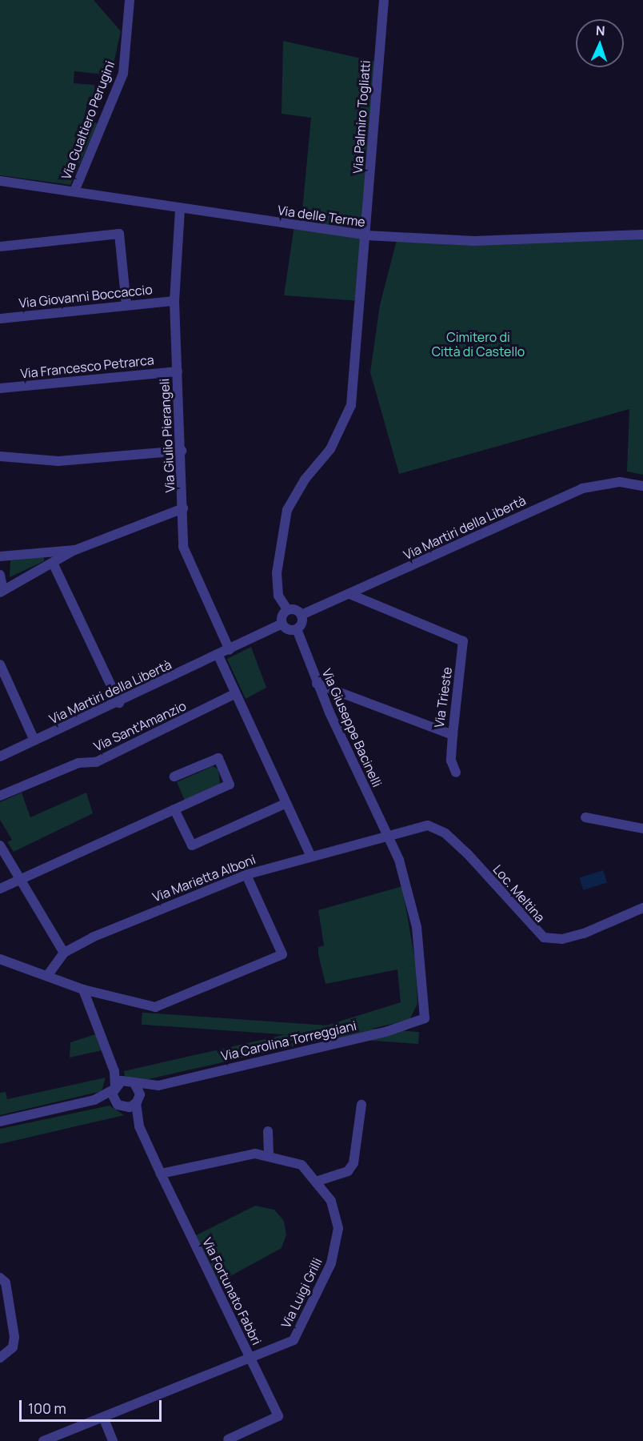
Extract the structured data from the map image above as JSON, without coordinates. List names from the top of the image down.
{
  "streets": {
    "street": [
      "Via Palmiro Togliatti",
      "Via Gualtiero Perugini",
      "Via delle Terme",
      "Via Giovanni Boccaccio",
      "Via Francesco Petrarca",
      "Via Giulio Pierangeli",
      "Via Martiri della Libertà",
      "Via Trieste",
      "Via Sant'Amanzio",
      "Via Giuseppe Bacinelli",
      "Via Marietta Alboni",
      "Loc. Meltina",
      "Via Carolina Torreggiani",
      "Via Fortunato Fabbri",
      "Via Luigi Grilli"
    ]
  },
  "crossings": [
    ["Via Palmiro Togliatti", "Via delle Terme"],
    ["Via Gualtiero Perugini", "Via delle Terme"],
    ["Via delle Terme", "Via Giulio Pierangeli"],
    ["Via Giovanni Boccaccio", "Via Giulio Pierangeli"],
    ["Via Francesco Petrarca", "Via Giulio Pierangeli"],
    ["Via Giulio Pierangeli", "Via Martiri della Libertà"],
    ["Via Martiri della Libertà", "Via Trieste"],
    ["Via Trieste", "Via Giuseppe Bacinelli"],
    ["Via Giuseppe Bacinelli", "Via Marietta Alboni"],
    ["Via Giuseppe Bacinelli", "Loc. Meltina"],
    ["Via Giuseppe Bacinelli", "Via Carolina Torreggiani"],
    ["Via Marietta Alboni", "Loc. Meltina"],
    ["Via Carolina Torreggiani", "Via Fortunato Fabbri"],
    ["Via Fortunato Fabbri", "Via Luigi Grilli"]
  ],
  "parks": ["Cimitero di Città di Castello"],
  "scale_bar": "100 m",
  "north": "top"
}
